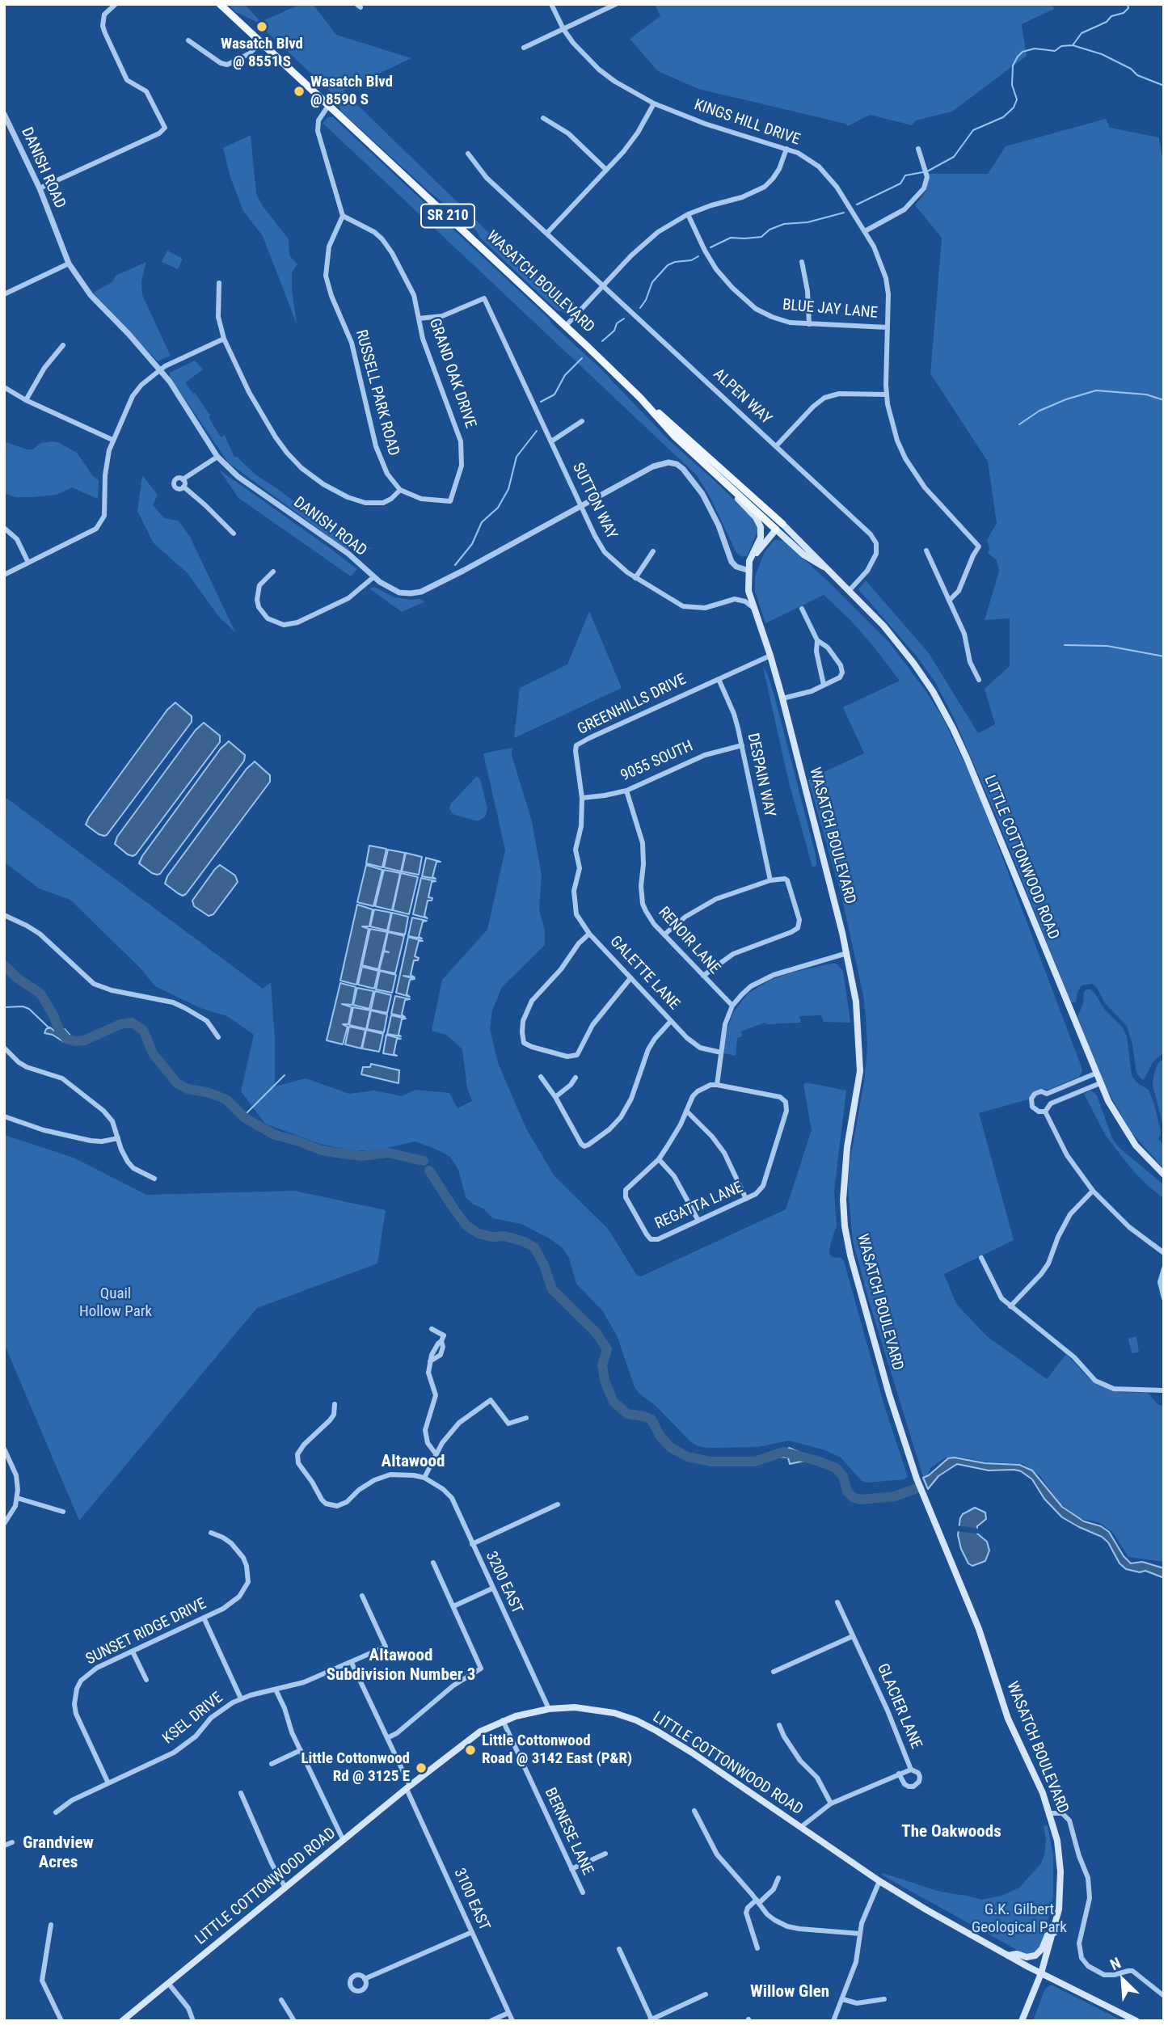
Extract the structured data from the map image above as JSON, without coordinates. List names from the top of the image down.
{
  "streets": {
    "main road": ["SR 210", "WASATCH BOULEVARD", "LITTLE COTTONWOOD ROAD"],
    "street": [
      "KINGS HILL DRIVE",
      "DANISH ROAD",
      "BLUE JAY LANE",
      "GRAND OAK DRIVE",
      "RUSSELL PARK ROAD",
      "ALPEN WAY",
      "SUTTON WAY",
      "GREENHILLS DRIVE",
      "9055 SOUTH",
      "DESPAIN WAY",
      "RENOIR LANE",
      "GALETTE LANE",
      "REGATTA LANE",
      "3200 EAST",
      "SUNSET RIDGE DRIVE",
      "GLACIER LANE",
      "KSEL DRIVE",
      "BERNESE LANE",
      "3100 EAST"
    ]
  },
  "crossings": [
    ["KINGS HILL DRIVE", "BLUE JAY LANE"],
    ["DANISH ROAD", "WASATCH BOULEVARD"],
    ["DANISH ROAD", "SUTTON WAY"],
    ["WASATCH BOULEVARD", "SUTTON WAY"],
    ["WASATCH BOULEVARD", "GREENHILLS DRIVE"],
    ["WASATCH BOULEVARD", "LITTLE COTTONWOOD ROAD"],
    ["GRAND OAK DRIVE", "RUSSELL PARK ROAD"],
    ["GRAND OAK DRIVE", "SUTTON WAY"],
    ["ALPEN WAY", "LITTLE COTTONWOOD ROAD"],
    ["GREENHILLS DRIVE", "9055 SOUTH"],
    ["GREENHILLS DRIVE", "DESPAIN WAY"],
    ["GREENHILLS DRIVE", "GALETTE LANE"],
    ["9055 SOUTH", "DESPAIN WAY"],
    ["9055 SOUTH", "RENOIR LANE"],
    ["LITTLE COTTONWOOD ROAD", "3200 EAST"],
    ["LITTLE COTTONWOOD ROAD", "GLACIER LANE"],
    ["LITTLE COTTONWOOD ROAD", "BERNESE LANE"],
    ["LITTLE COTTONWOOD ROAD", "3100 EAST"],
    ["SUNSET RIDGE DRIVE", "KSEL DRIVE"],
    ["KSEL DRIVE", "3100 EAST"]
  ],
  "districts": [
    "Altawood",
    "Altawood Subdivision Number 3",
    "The Oakwoods",
    "Grandview Acres",
    "Willow Glen"
  ],
  "parks": ["Quail Hollow Park", "G.K. Gilbert Geological Park"],
  "places": [
    "Wasatch Blvd @ 8551 S",
    "Wasatch Blvd @ 8590 S",
    "Little Cottonwood Road @ 3142 East (P&R)",
    "Little Cottonwood Rd @ 3125 E"
  ],
  "north": "top left"
}
